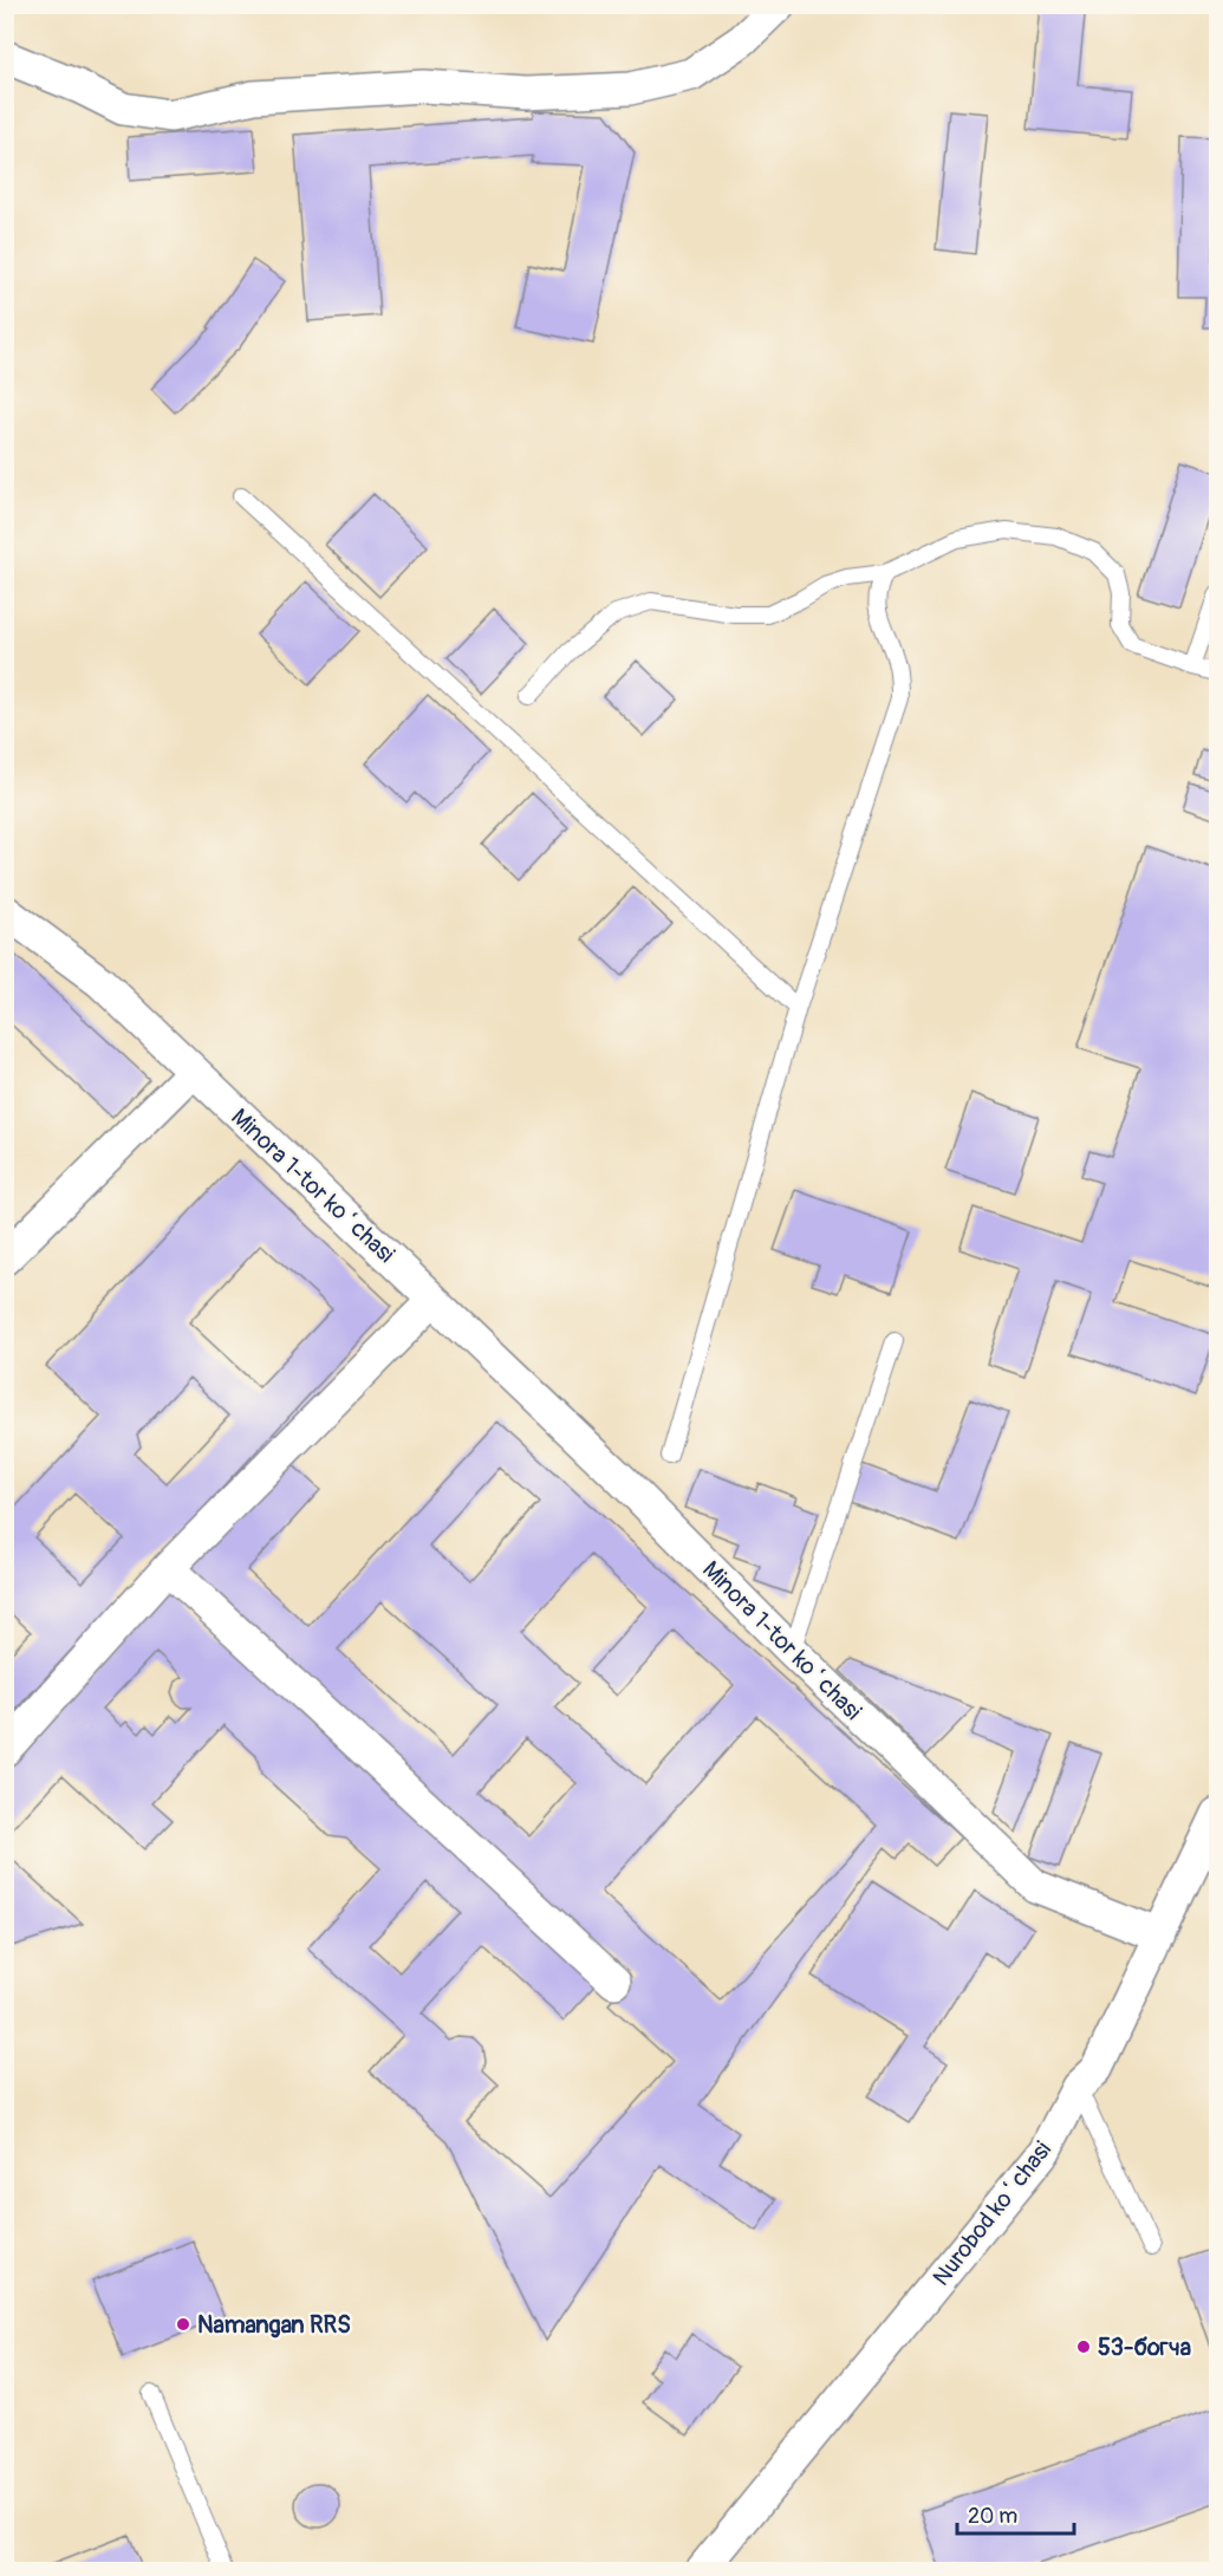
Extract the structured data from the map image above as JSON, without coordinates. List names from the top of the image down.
{
  "streets": {
    "street": ["Minora 1-tor koʻchasi", "Nurobod koʻchasi"]
  },
  "crossings": [
    ["Minora 1-tor koʻchasi", "Nurobod koʻchasi"]
  ],
  "places": ["Namangan RRS", "53-богча"],
  "scale_bar": "20 m"
}
